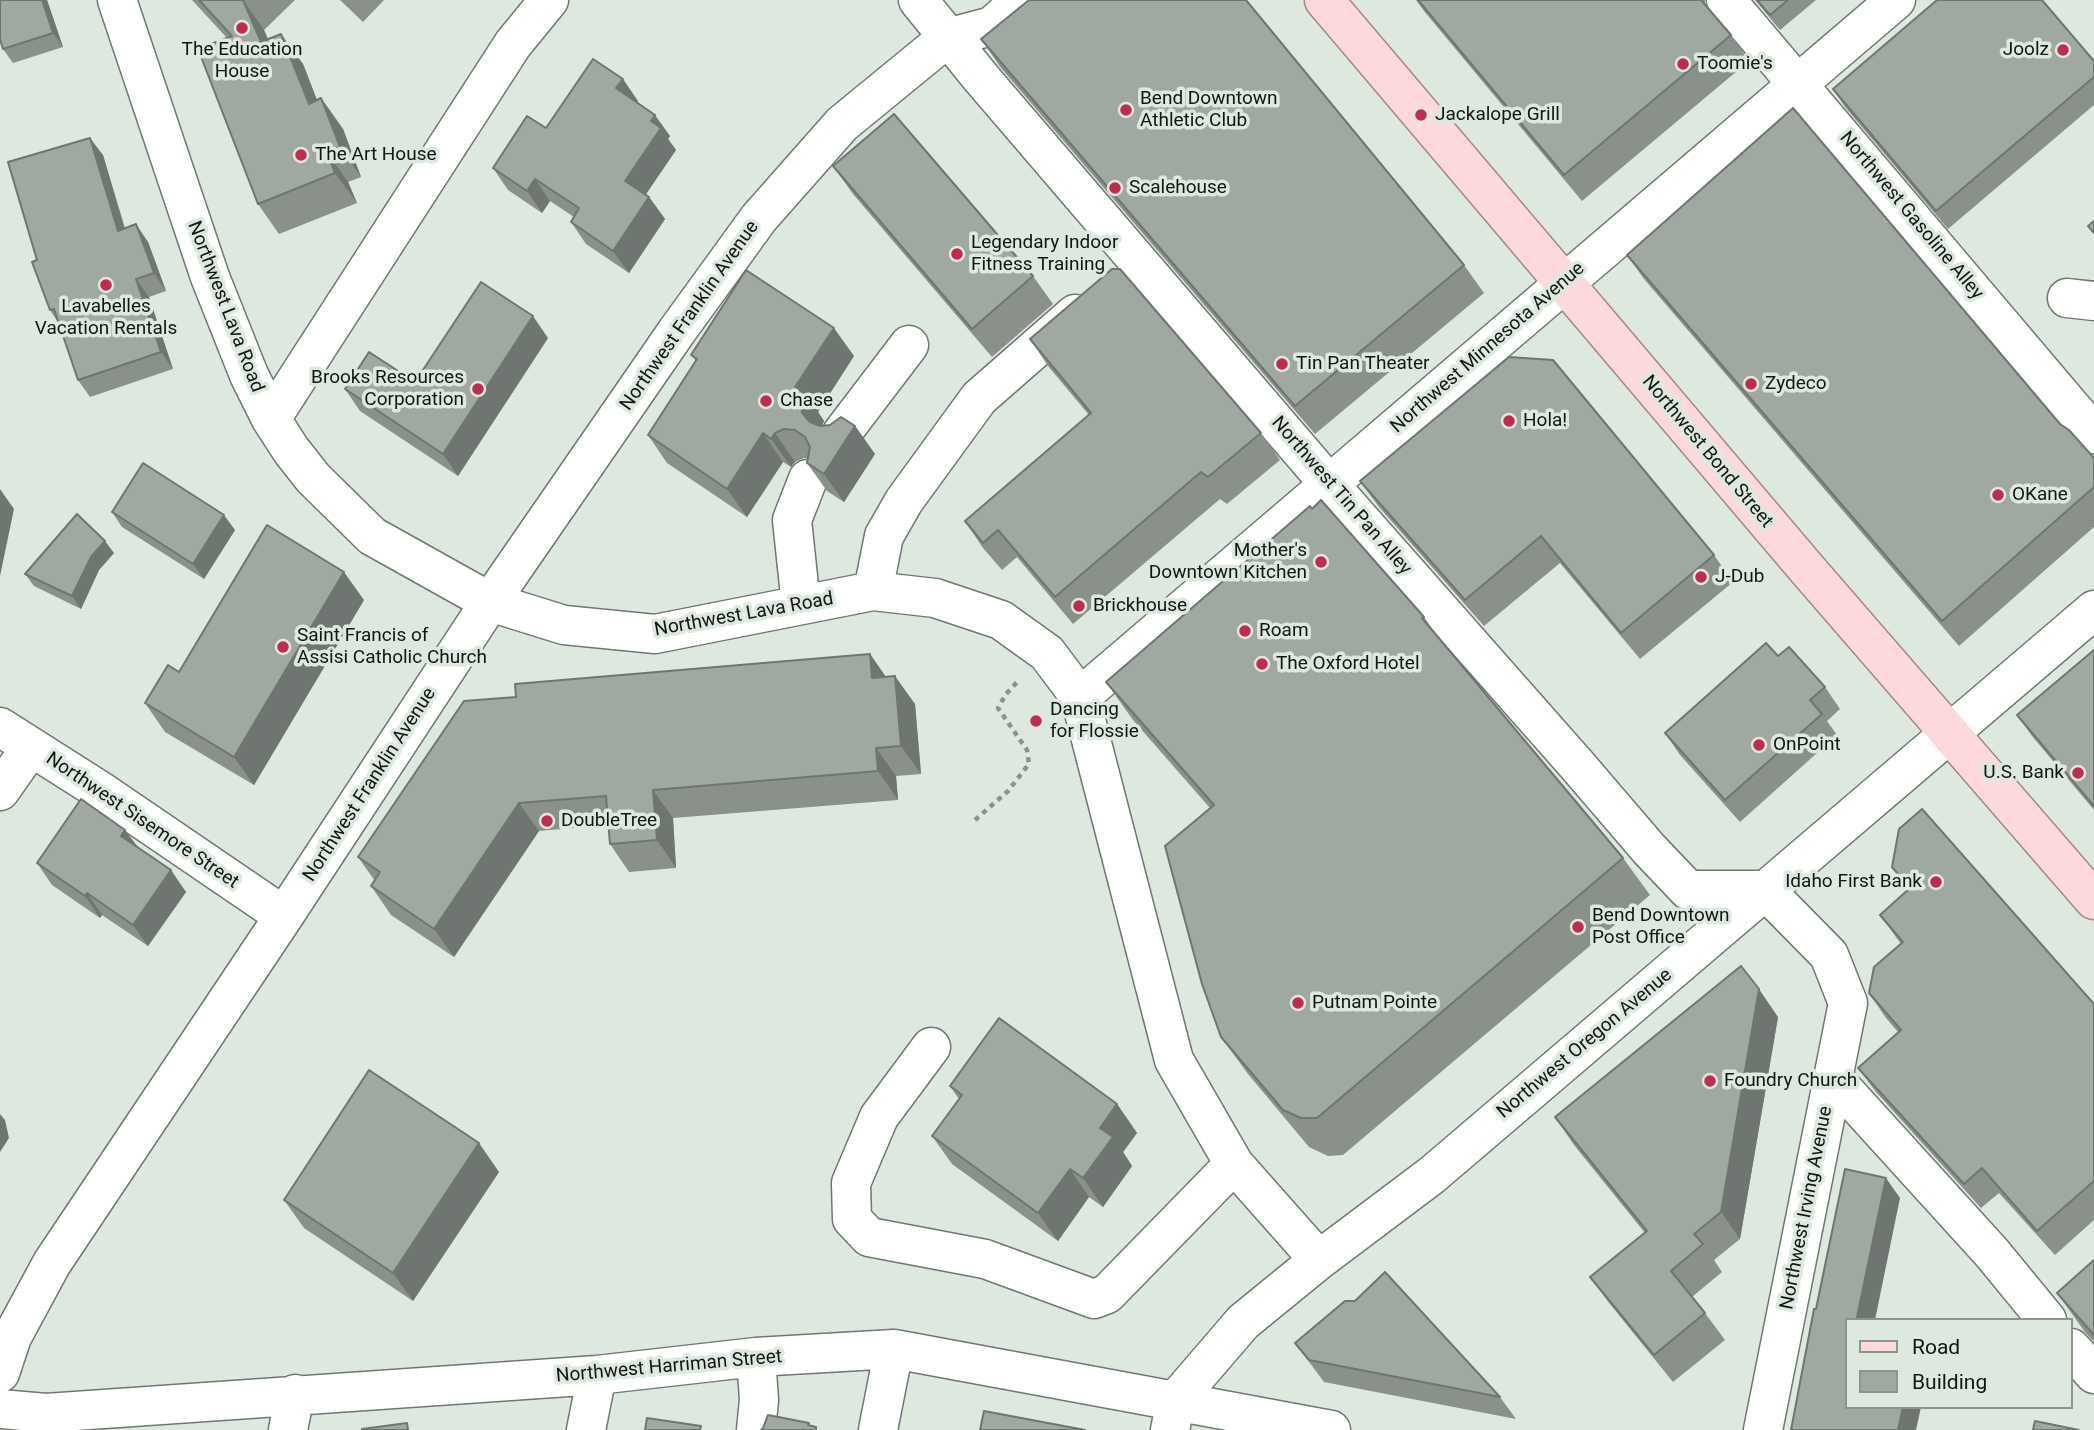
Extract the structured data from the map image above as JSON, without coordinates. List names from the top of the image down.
{
  "streets": {
    "main road": ["Northwest Bond Street"],
    "street": [
      "Northwest Gasoline Alley",
      "Northwest Lava Road",
      "Northwest Franklin Avenue",
      "Northwest Minnesota Avenue",
      "Northwest Tin Pan Alley",
      "Northwest Sisemore Street",
      "Northwest Oregon Avenue",
      "Northwest Irving Avenue",
      "Northwest Harriman Street"
    ]
  },
  "crossings": [
    ["Northwest Gasoline Alley", "Northwest Minnesota Avenue"],
    ["Northwest Lava Road", "Northwest Franklin Avenue"],
    ["Northwest Lava Road", "Northwest Minnesota Avenue"],
    ["Northwest Lava Road", "Northwest Oregon Avenue"],
    ["Northwest Franklin Avenue", "Northwest Tin Pan Alley"],
    ["Northwest Franklin Avenue", "Northwest Sisemore Street"],
    ["Northwest Minnesota Avenue", "Northwest Bond Street"],
    ["Northwest Minnesota Avenue", "Northwest Tin Pan Alley"],
    ["Northwest Bond Street", "Northwest Oregon Avenue"],
    ["Northwest Tin Pan Alley", "Northwest Oregon Avenue"],
    ["Northwest Tin Pan Alley", "Northwest Irving Avenue"],
    ["Northwest Oregon Avenue", "Northwest Irving Avenue"],
    ["Northwest Oregon Avenue", "Northwest Harriman Street"]
  ],
  "places": [
    "The Education House",
    "Joolz",
    "Toomie's",
    "Bend Downtown Athletic Club",
    "Jackalope Grill",
    "The Art House",
    "Scalehouse",
    "Legendary Indoor Fitness Training",
    "Lavabelles Vacation Rentals",
    "Tin Pan Theater",
    "Zydeco",
    "Brooks Resources Corporation",
    "Chase",
    "Hola!",
    "OKane",
    "Mother's Downtown Kitchen",
    "J-Dub",
    "Brickhouse",
    "Roam",
    "Saint Francis of Assisi Catholic Church",
    "The Oxford Hotel",
    "Dancing for Flossie",
    "OnPoint",
    "U.S. Bank",
    "DoubleTree",
    "Idaho First Bank",
    "Bend Downtown Post Office",
    "Putnam Pointe",
    "Foundry Church"
  ],
  "legend": ["Road", "Building"]
}
